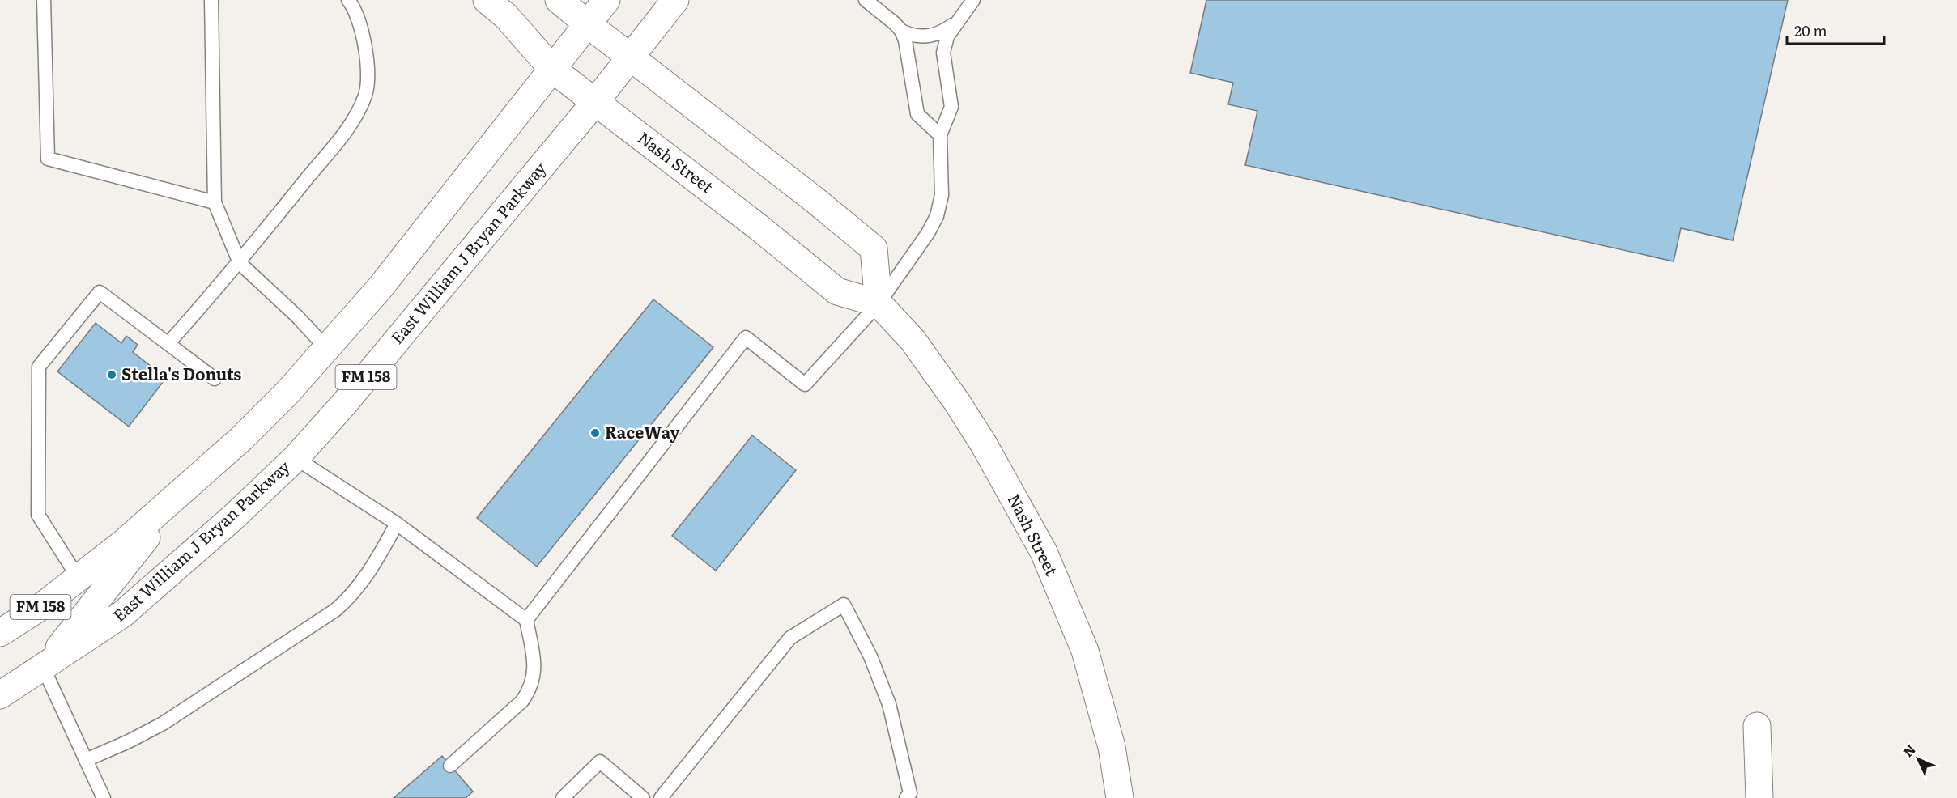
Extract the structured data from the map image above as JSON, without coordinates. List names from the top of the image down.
{
  "streets": {
    "main road": ["Nash Street", "East William J Bryan Parkway", "FM 158"]
  },
  "crossings": [
    ["Nash Street", "East William J Bryan Parkway"],
    ["Nash Street", "FM 158"]
  ],
  "places": ["Stella's Donuts", "RaceWay"],
  "scale_bar": "20 m",
  "north": "top left"
}
